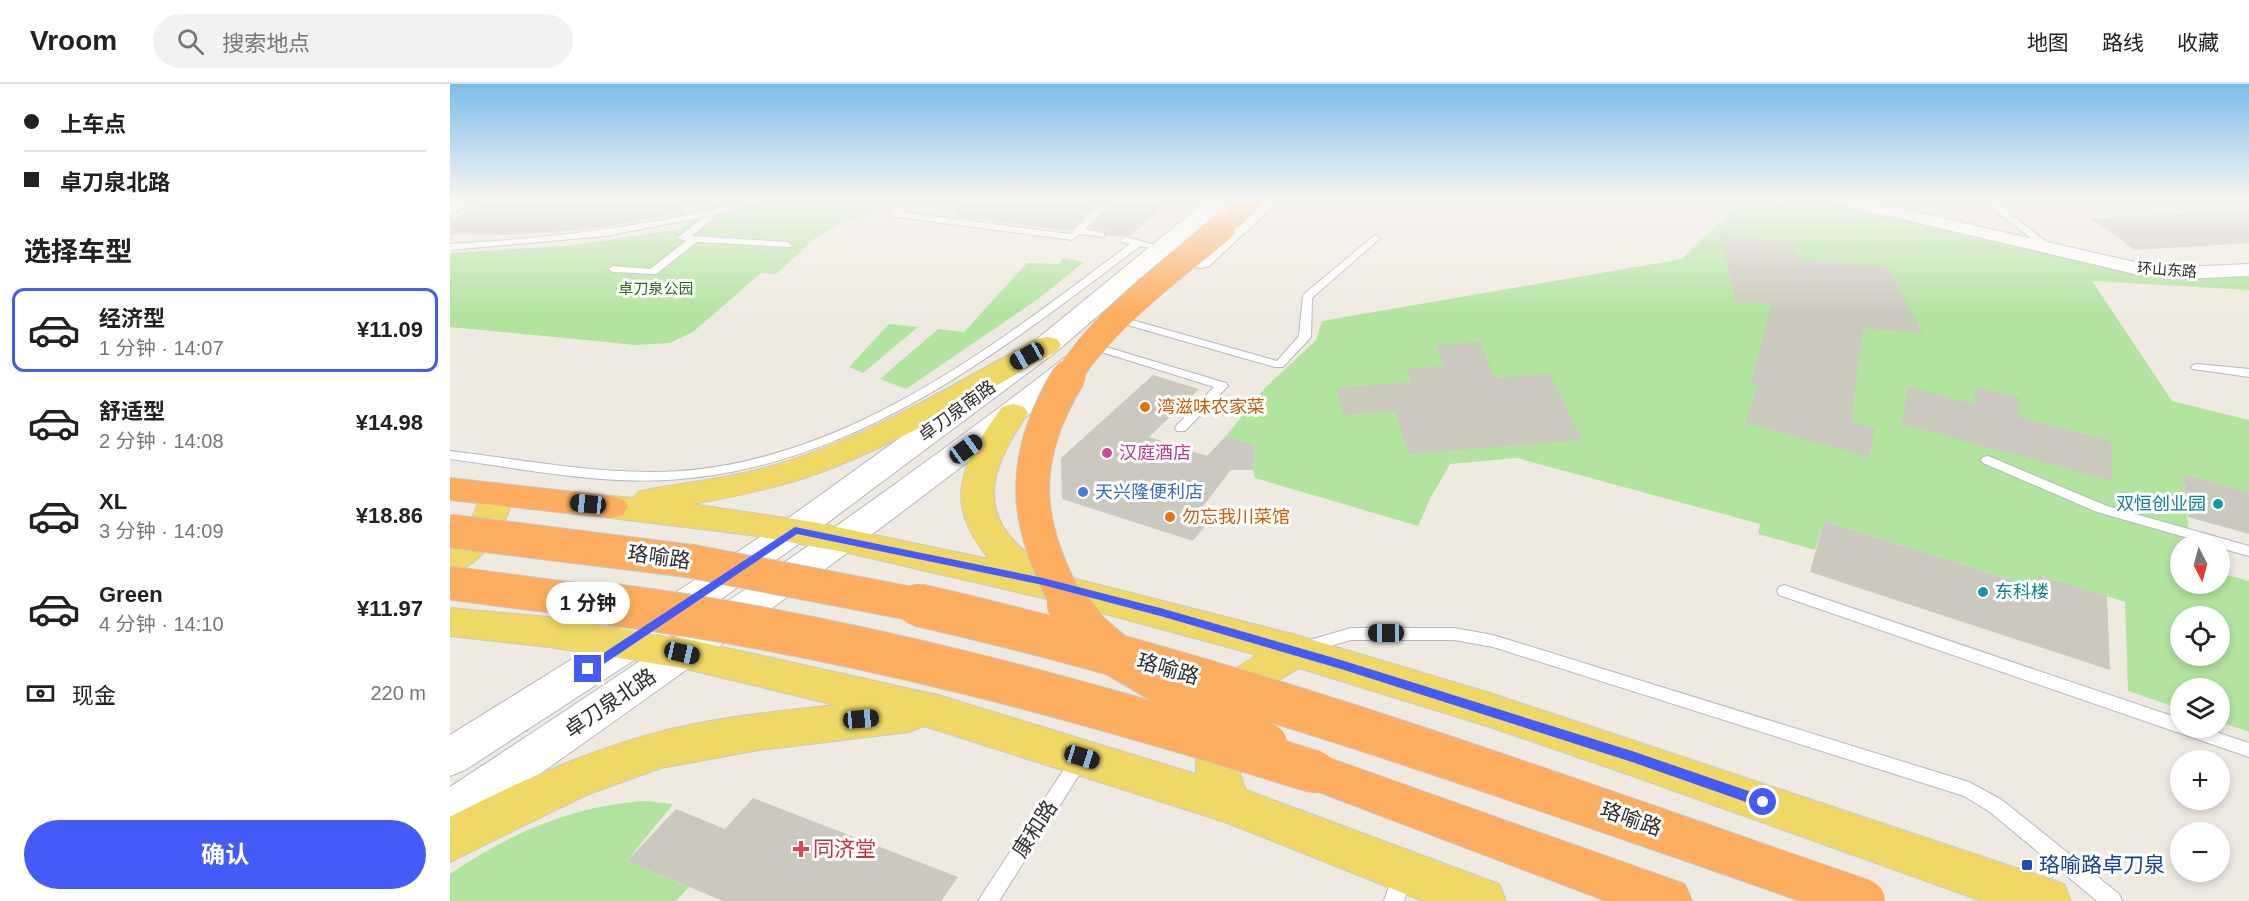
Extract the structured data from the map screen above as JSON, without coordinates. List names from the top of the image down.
{
  "streets": {
    "highway": ["珞喻路"],
    "main road": ["卓刀泉南路", "卓刀泉北路"],
    "street": ["环山东路"],
    "lane": ["康和路"]
  },
  "crossings": [
    ["卓刀泉南路", "卓刀泉北路"]
  ],
  "parks": ["卓刀泉公园"],
  "places": {
    "other": [
      "湾滋味农家菜",
      "汉庭酒店",
      "天兴隆便利店",
      "双恒创业园",
      "勿忘我川菜馆",
      "东科楼"
    ],
    "health": ["同济堂"],
    "transit": ["珞喻路卓刀泉"]
  },
  "north": "bottom",
  "page": {
    "header": "Vroom",
    "search": "搜索地点",
    "nav": ["地图", "路线", "收藏"],
    "banner": ["上车点", "卓刀泉北路"],
    "heading": "选择车型",
    "list": [
      {
        "name": "经济型",
        "note": "1 分钟 · 14:07",
        "value": "¥11.09"
      },
      {
        "name": "舒适型",
        "note": "2 分钟 · 14:08",
        "value": "¥14.98"
      },
      {
        "name": "XL",
        "note": "3 分钟 · 14:09",
        "value": "¥18.86"
      },
      {
        "name": "Green",
        "note": "4 分钟 · 14:10",
        "value": "¥11.97"
      }
    ],
    "map_buttons": ["+", "−"],
    "bubble": "1 分钟",
    "pay": ["现金", "220 m"],
    "buttons": "确认"
  }
}
